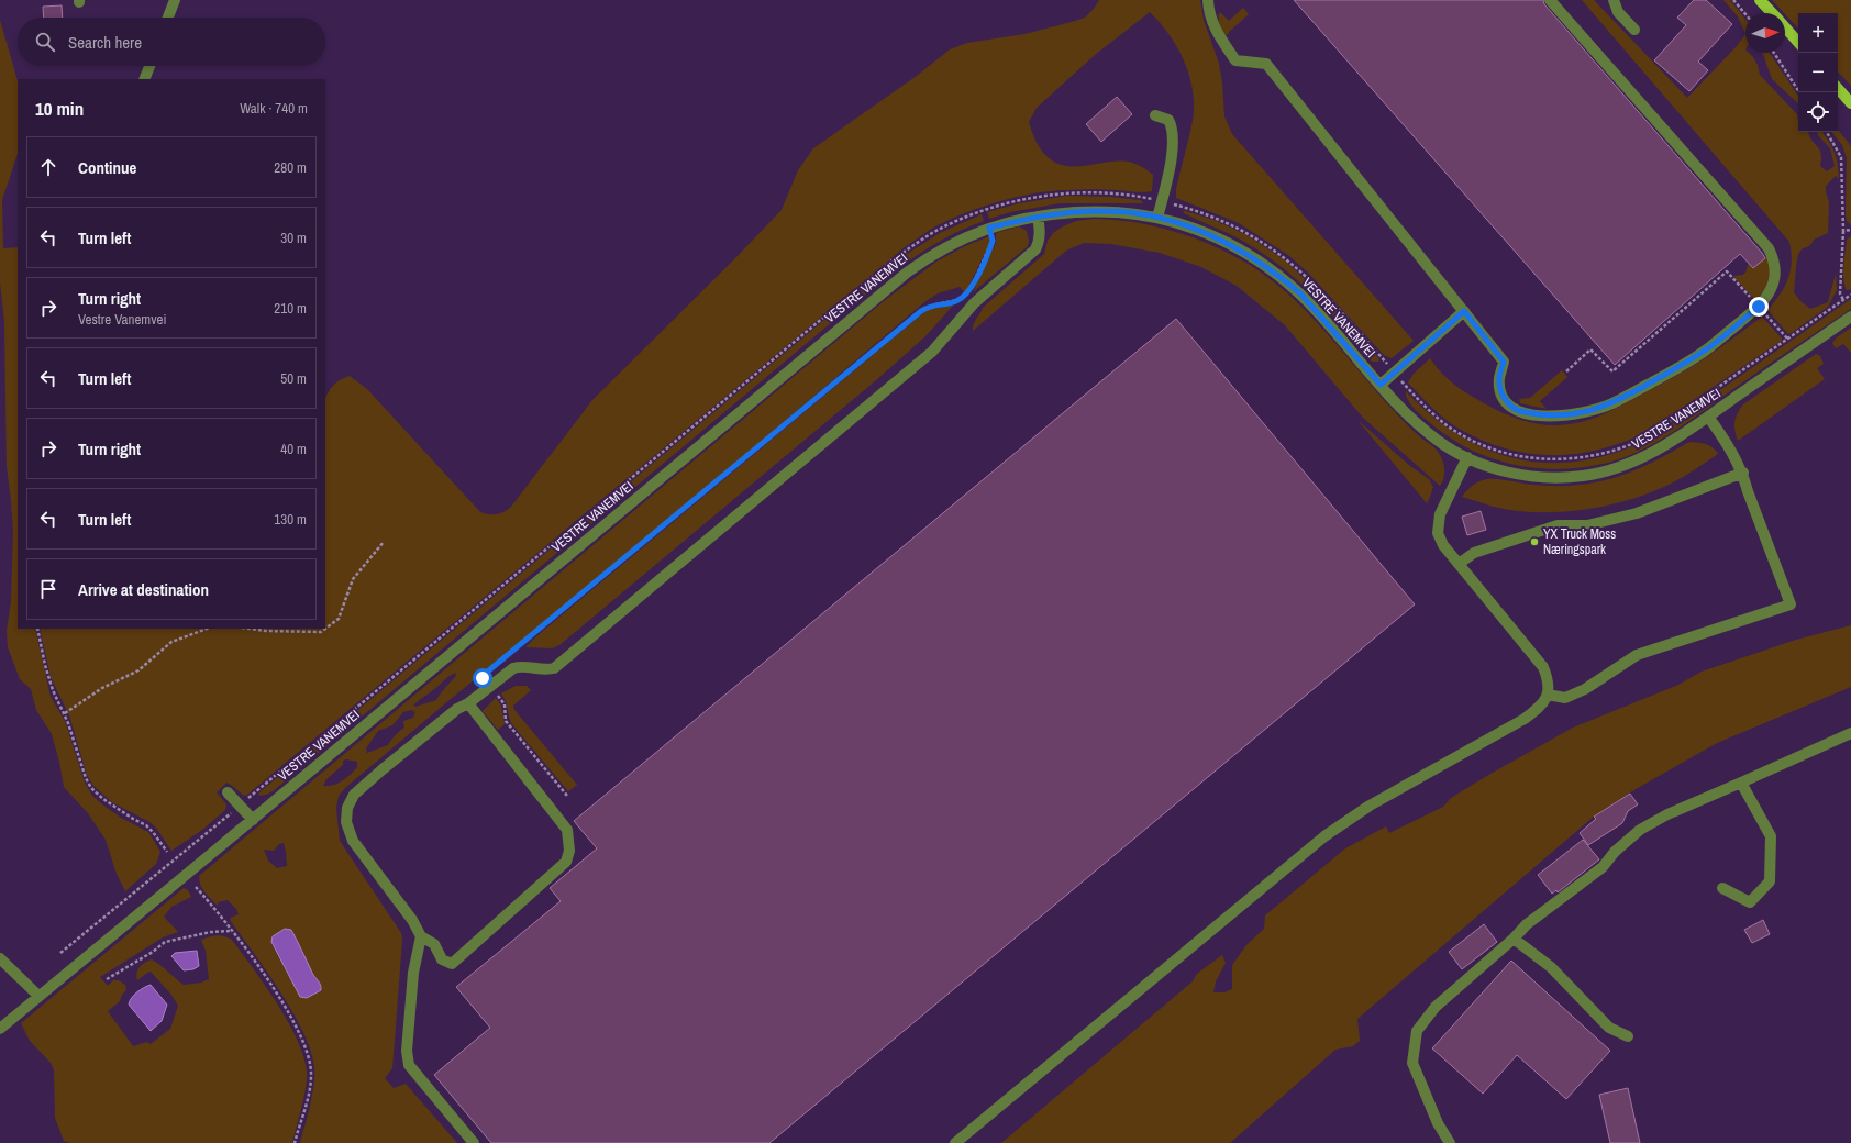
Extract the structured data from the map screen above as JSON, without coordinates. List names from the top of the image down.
{
  "streets": {
    "street": ["VESTRE VANEMVEI"]
  },
  "places": ["YX Truck Moss Næringspark"],
  "north": "right",
  "page": {
    "map_buttons": ["+", "−"],
    "search": "Search here",
    "heading": ["10 min", "Walk · 740 m"],
    "list": [
      ["Continue", "280 m"],
      ["Turn left", "30 m"],
      ["Turn right", "Vestre Vanemvei", "210 m"],
      ["Turn left", "50 m"],
      ["Turn right", "40 m"],
      ["Turn left", "130 m"],
      "Arrive at destination"
    ]
  }
}
